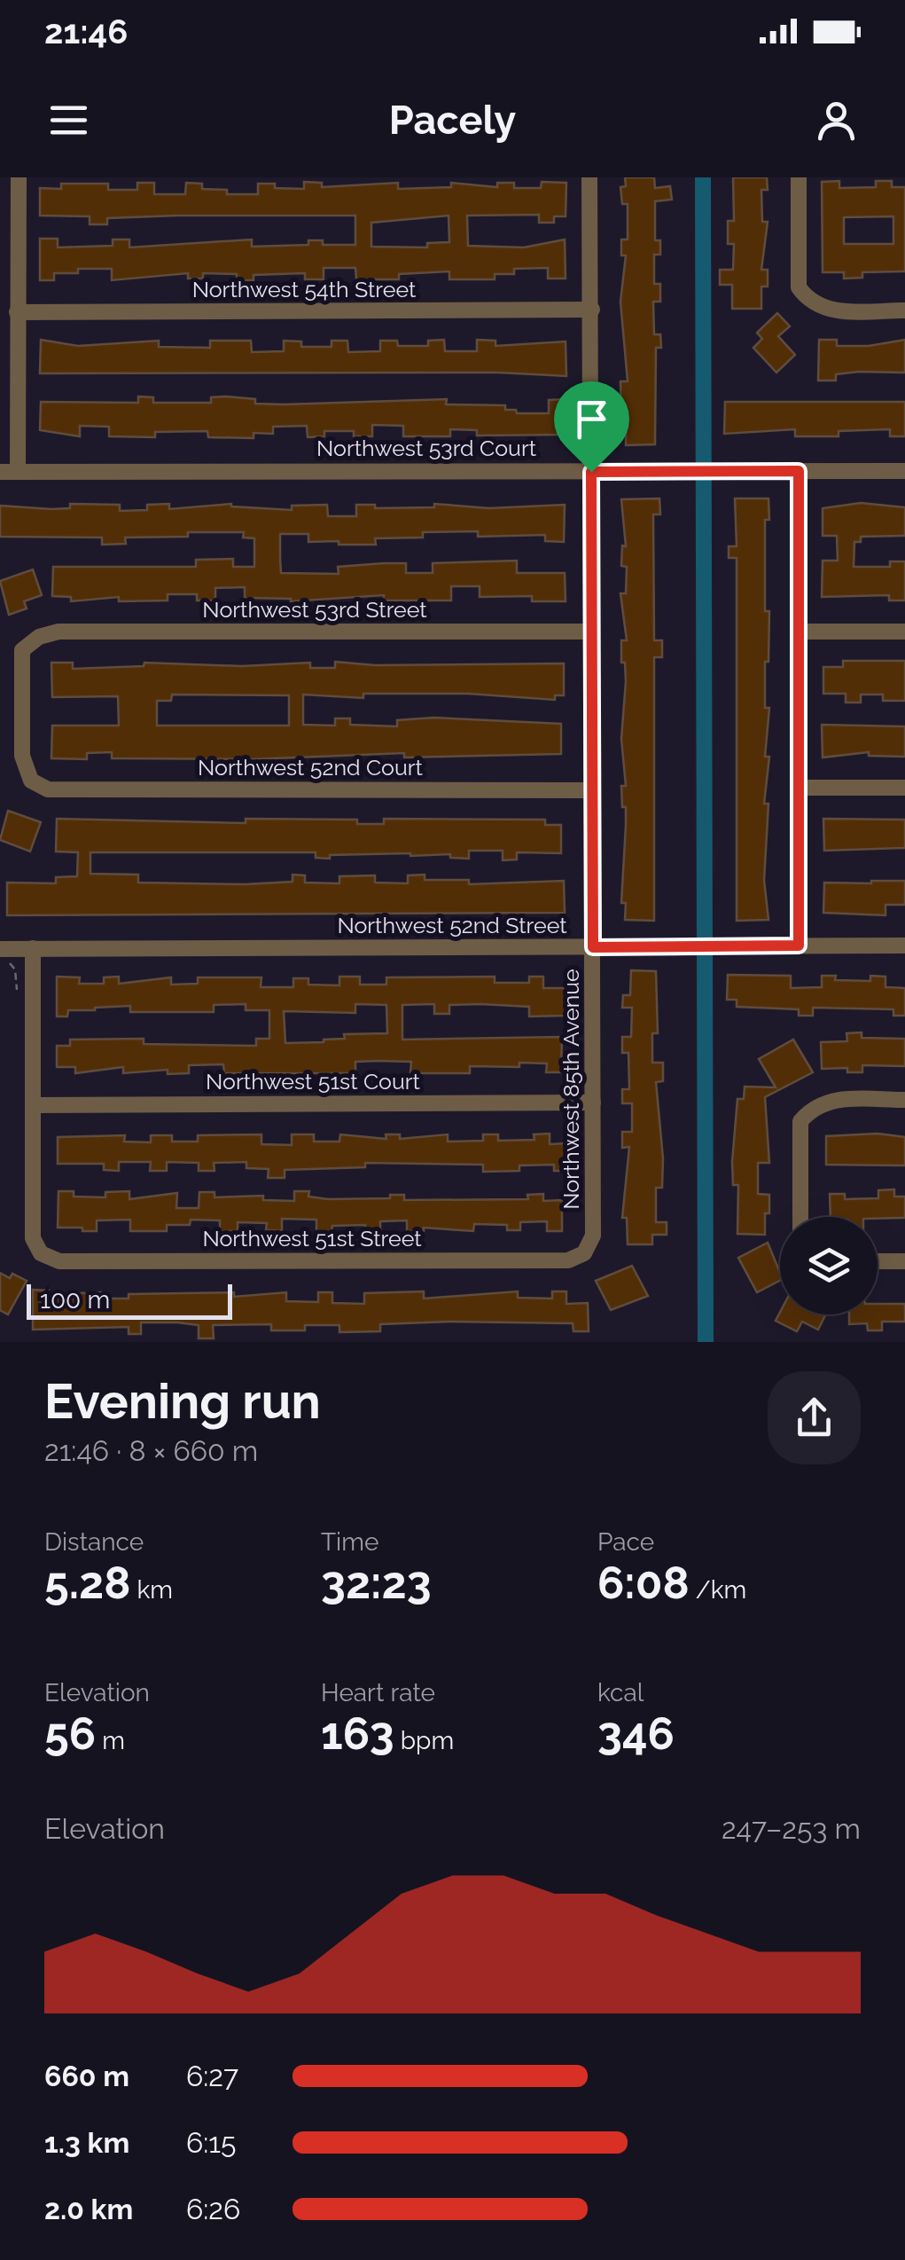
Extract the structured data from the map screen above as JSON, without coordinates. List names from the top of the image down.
{
  "streets": {
    "street": [
      "Northwest 54th Street",
      "Northwest 53rd Court",
      "Northwest 53rd Street",
      "Northwest 52nd Court",
      "Northwest 52nd Street",
      "Northwest 51st Court",
      "Northwest 85th Avenue",
      "Northwest 51st Street"
    ]
  },
  "crossings": [
    ["Northwest 54th Street", "Northwest 85th Avenue"],
    ["Northwest 53rd Court", "Northwest 85th Avenue"],
    ["Northwest 53rd Street", "Northwest 52nd Court"],
    ["Northwest 53rd Street", "Northwest 85th Avenue"],
    ["Northwest 52nd Court", "Northwest 85th Avenue"],
    ["Northwest 52nd Street", "Northwest 85th Avenue"],
    ["Northwest 51st Court", "Northwest 85th Avenue"],
    ["Northwest 51st Court", "Northwest 51st Street"],
    ["Northwest 85th Avenue", "Northwest 51st Street"]
  ],
  "scale_bar": "100 m",
  "page": {
    "status": "21:46",
    "header": "Pacely",
    "scale": "100 m",
    "heading": ["Evening run", "21:46 · 8 × 660 m"],
    "stats": [
      ["Distance", "5.28 km"],
      ["Time", "32:23"],
      ["Pace", "6:08 /km"],
      ["Elevation", "56 m"],
      ["Heart rate", "163 bpm"],
      ["kcal", "346"]
    ],
    "chart": ["Elevation", "247–253 m"],
    "list": [
      {
        "name": "660 m",
        "note": "6:27"
      },
      {
        "name": "1.3 km",
        "note": "6:15"
      },
      {
        "name": "2.0 km",
        "note": "6:26"
      }
    ]
  }
}
